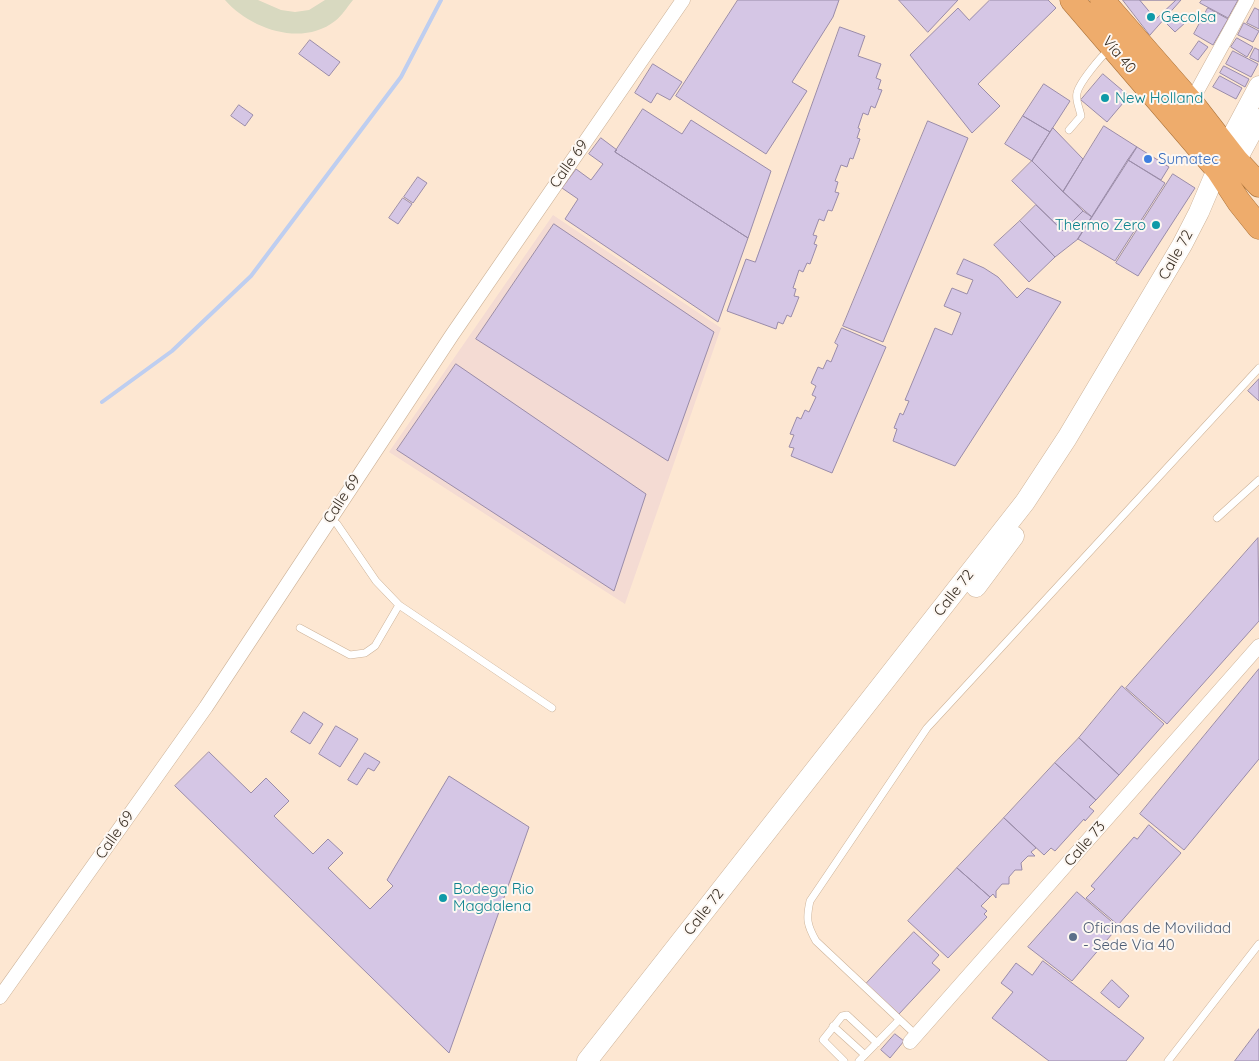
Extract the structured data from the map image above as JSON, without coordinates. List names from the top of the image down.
{
  "streets": {
    "highway": ["Vía 40"],
    "main road": ["Calle 72"],
    "street": ["Calle 69", "Calle 73"]
  },
  "crossings": [
    ["Vía 40", "Calle 72"]
  ],
  "places": [
    "Gecolsa",
    "New Holland",
    "Sumatec",
    "Thermo Zero",
    "Bodega Rio Magdalena",
    "Oficinas de Movilidad - Sede Via 40"
  ]
}
